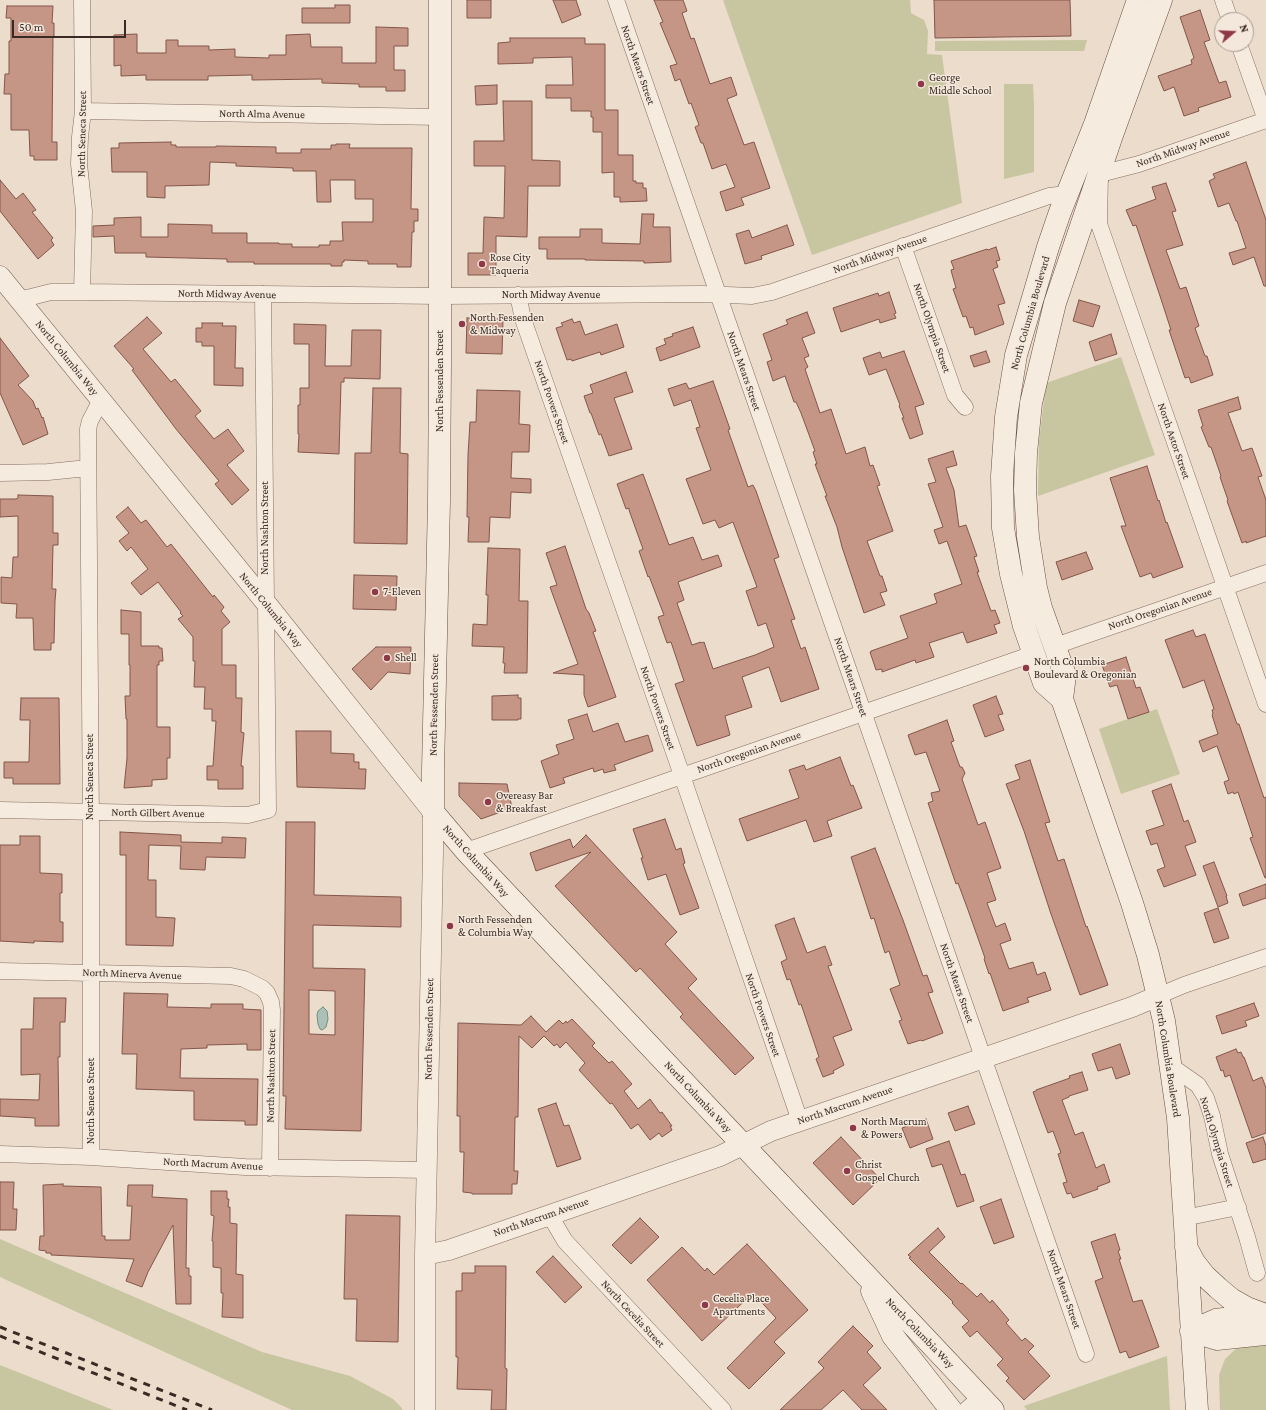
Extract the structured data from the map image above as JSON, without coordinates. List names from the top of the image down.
{
  "streets": {
    "main road": ["North Columbia Boulevard", "North Columbia Way", "North Fessenden Street"],
    "street": [
      "North Mears Street",
      "North Alma Avenue",
      "North Seneca Street",
      "North Midway Avenue",
      "North Olympia Street",
      "North Powers Street",
      "North Astor Street",
      "North Nashton Street",
      "North Oregonian Avenue",
      "North Gilbert Avenue",
      "North Minerva Avenue",
      "North Macrum Avenue",
      "North Cecelia Street"
    ]
  },
  "crossings": [
    ["North Mears Street", "North Midway Avenue"],
    ["North Mears Street", "North Oregonian Avenue"],
    ["North Mears Street", "North Macrum Avenue"],
    ["North Alma Avenue", "North Seneca Street"],
    ["North Alma Avenue", "North Fessenden Street"],
    ["North Seneca Street", "North Midway Avenue"],
    ["North Seneca Street", "North Columbia Way"],
    ["North Seneca Street", "North Gilbert Avenue"],
    ["North Seneca Street", "North Minerva Avenue"],
    ["North Seneca Street", "North Macrum Avenue"],
    ["North Midway Avenue", "North Columbia Boulevard"],
    ["North Midway Avenue", "North Olympia Street"],
    ["North Midway Avenue", "North Columbia Way"],
    ["North Midway Avenue", "North Fessenden Street"],
    ["North Midway Avenue", "North Powers Street"],
    ["North Midway Avenue", "North Astor Street"],
    ["North Midway Avenue", "North Nashton Street"],
    ["North Columbia Boulevard", "North Olympia Street"],
    ["North Columbia Boulevard", "North Astor Street"],
    ["North Columbia Boulevard", "North Oregonian Avenue"],
    ["North Columbia Boulevard", "North Macrum Avenue"],
    ["North Columbia Way", "North Fessenden Street"],
    ["North Columbia Way", "North Nashton Street"],
    ["North Columbia Way", "North Oregonian Avenue"],
    ["North Columbia Way", "North Macrum Avenue"],
    ["North Fessenden Street", "North Macrum Avenue"],
    ["North Powers Street", "North Oregonian Avenue"],
    ["North Powers Street", "North Macrum Avenue"],
    ["North Astor Street", "North Oregonian Avenue"],
    ["North Nashton Street", "North Gilbert Avenue"],
    ["North Nashton Street", "North Minerva Avenue"],
    ["North Nashton Street", "North Macrum Avenue"],
    ["North Macrum Avenue", "North Cecelia Street"]
  ],
  "places": [
    "George Middle School",
    "Rose City Taqueria",
    "North Fessenden & Midway",
    "7-Eleven",
    "Shell",
    "North Columbia Boulevard & Oregonian",
    "Overeasy Bar & Breakfast",
    "North Fessenden & Columbia Way",
    "North Macrum & Powers",
    "Christ Gospel Church",
    "Cecelia Place Apartments"
  ],
  "scale_bar": "50 m",
  "north": "right"
}
